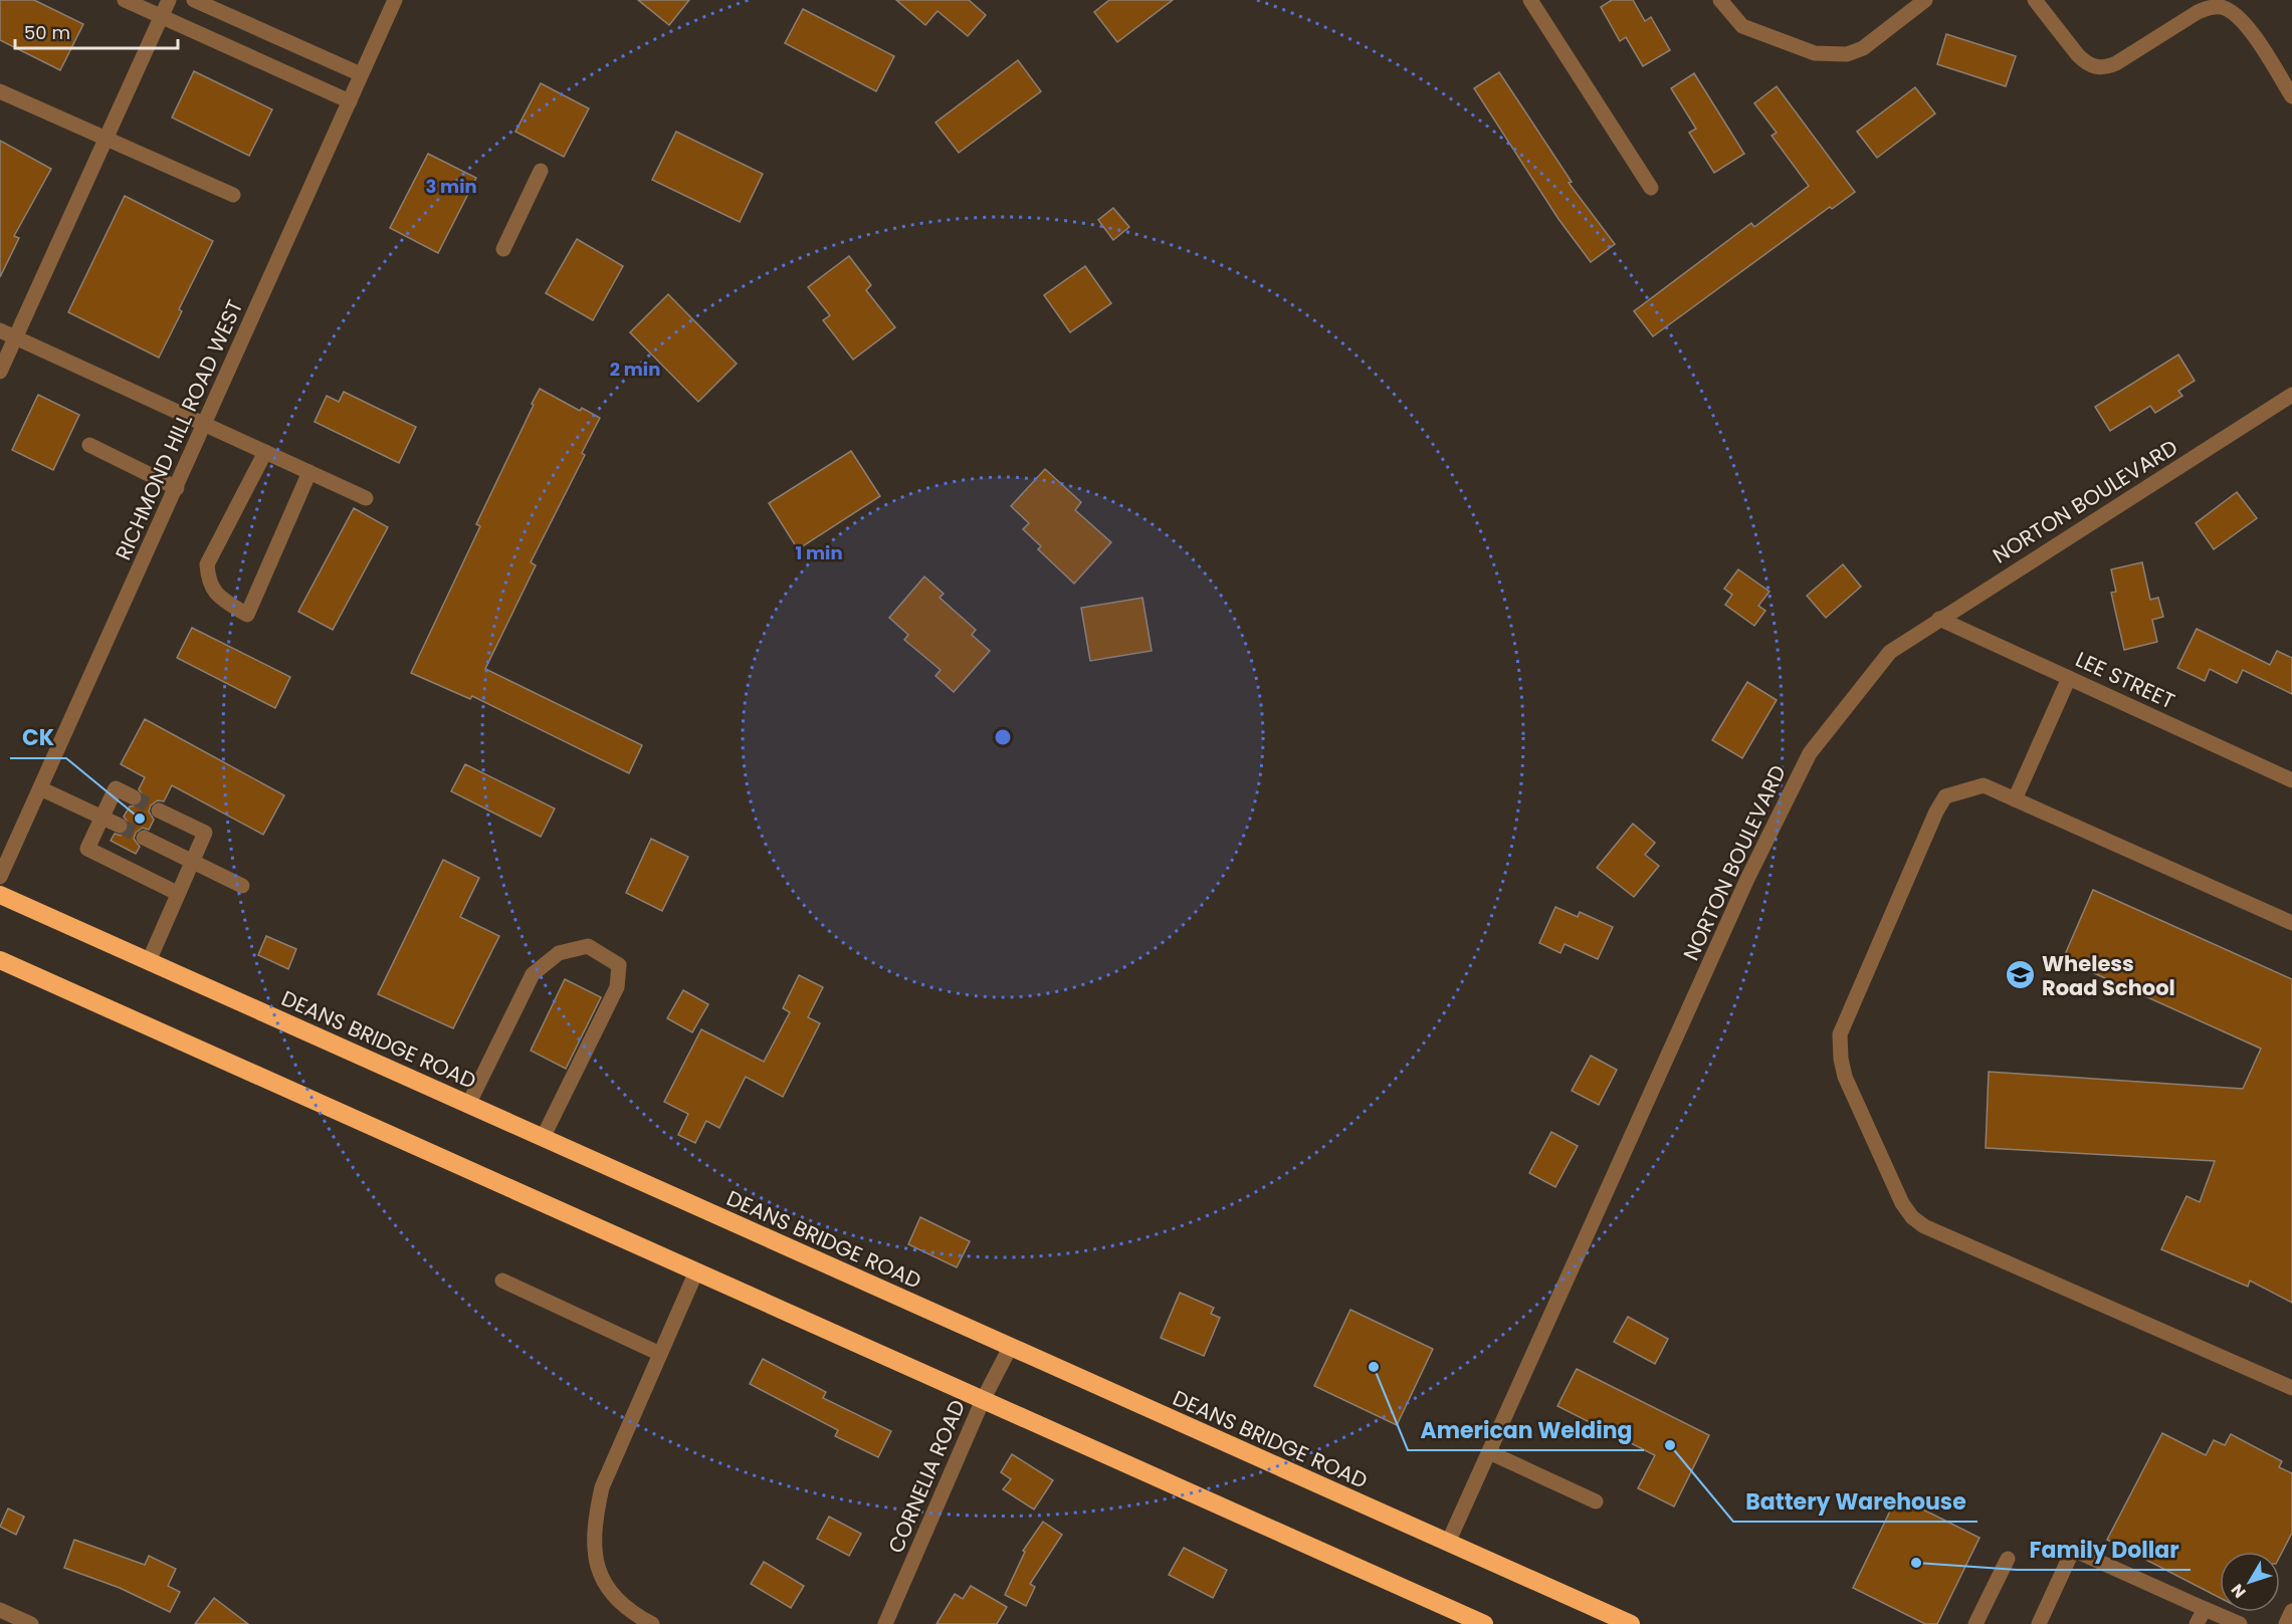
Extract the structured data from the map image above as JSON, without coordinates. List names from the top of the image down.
{
  "streets": {
    "highway": ["DEANS BRIDGE ROAD"],
    "street": [
      "RICHMOND HILL ROAD WEST",
      "NORTON BOULEVARD",
      "LEE STREET",
      "CORNELIA ROAD"
    ]
  },
  "crossings": [
    ["NORTON BOULEVARD", "LEE STREET"],
    ["NORTON BOULEVARD", "DEANS BRIDGE ROAD"],
    ["DEANS BRIDGE ROAD", "CORNELIA ROAD"]
  ],
  "places": {
    "other": [
      "CK",
      "American Welding",
      "Battery Warehouse",
      "Family Dollar"
    ],
    "school or university": ["Wheless Road School"]
  },
  "scale_bar": "50 m",
  "north": "bottom left",
  "rings": ["3 min", "2 min", "1 min"]
}
